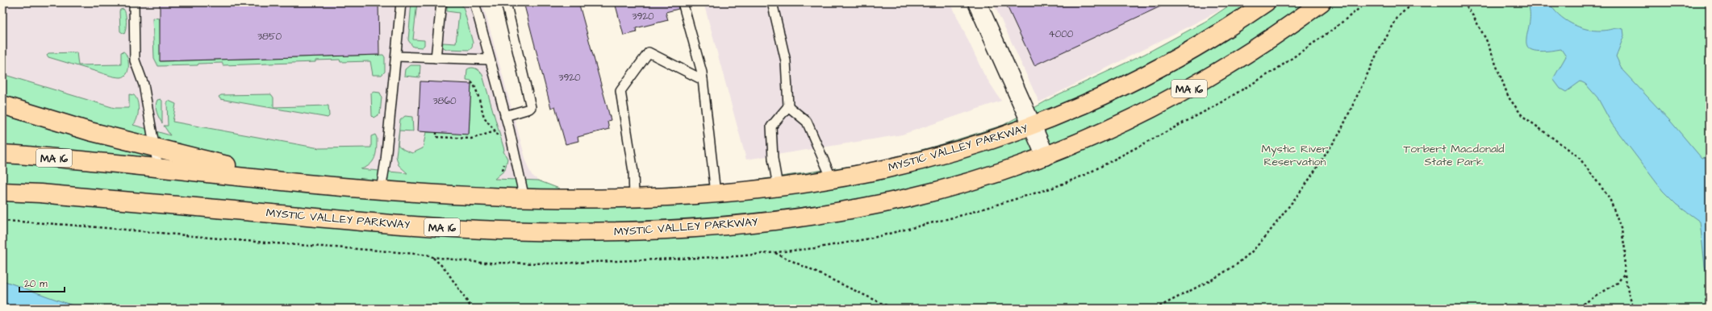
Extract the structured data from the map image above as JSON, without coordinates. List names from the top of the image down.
{
  "streets": {
    "highway": ["MA 16", "MYSTIC VALLEY PARKWAY"]
  },
  "parks": ["Mystic River Reservation", "Torbert Macdonald State Park"],
  "house_numbers": [
    "3920",
    "4000",
    "3850",
    "3920",
    "3860"
  ],
  "scale_bar": "20 m"
}
